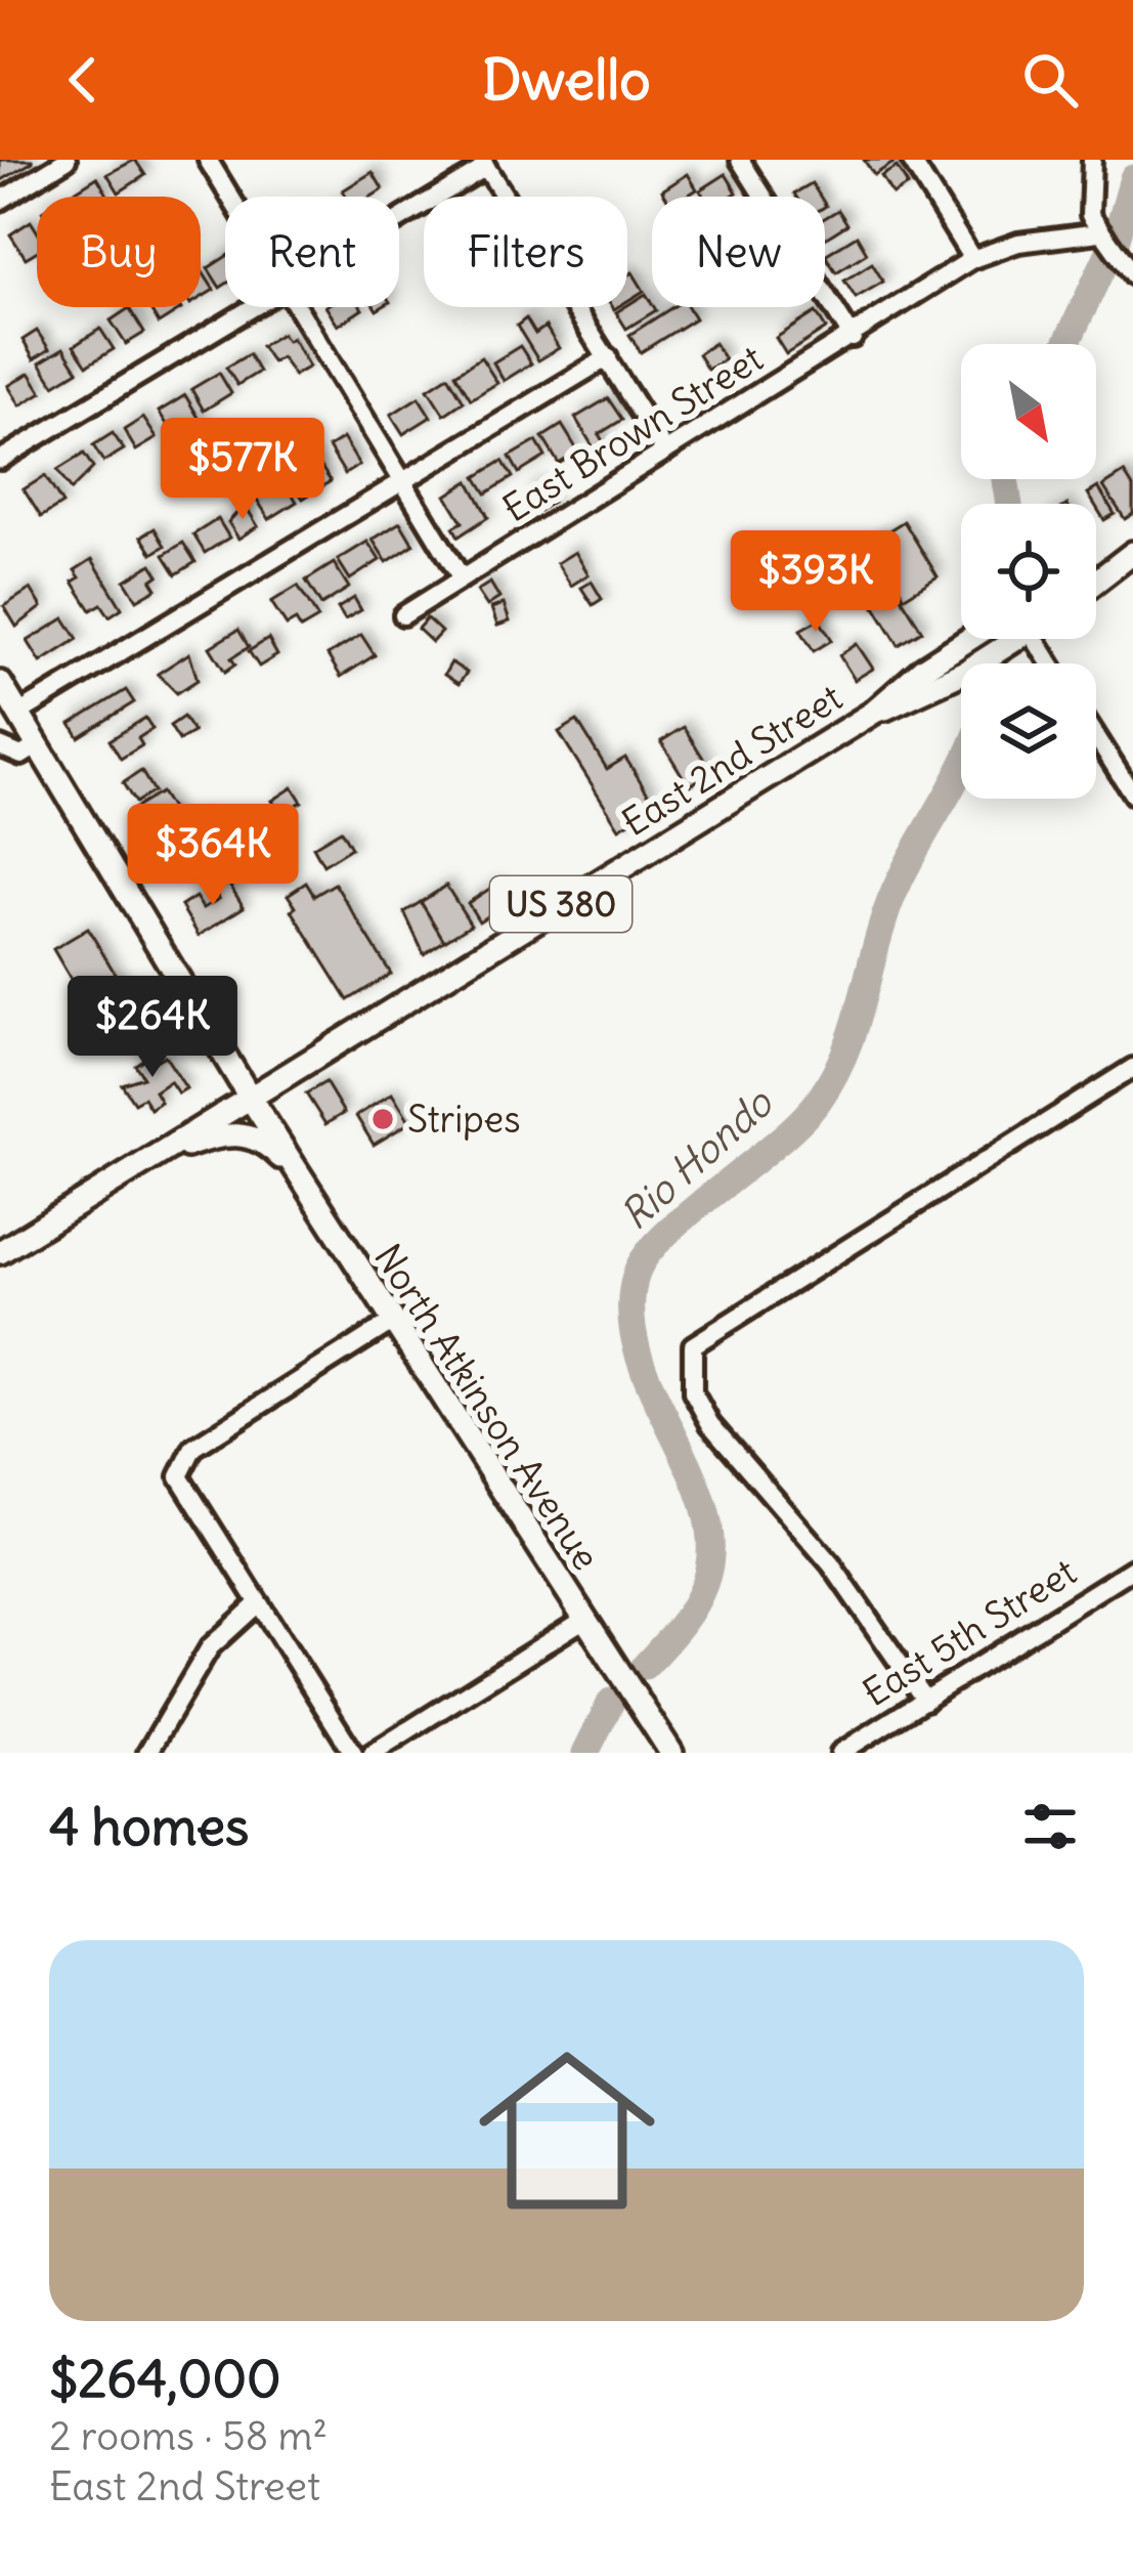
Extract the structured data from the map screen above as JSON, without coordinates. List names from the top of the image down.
{
  "streets": {
    "main road": ["East 2nd Street", "US 380", "North Atkinson Avenue"],
    "street": ["East Brown Street", "East 5th Street"]
  },
  "crossings": [
    ["East 2nd Street", "North Atkinson Avenue"]
  ],
  "water": ["Rio Hondo"],
  "places": ["Stripes"],
  "north": "bottom right",
  "page": {
    "header": "Dwello",
    "chip": [
      "Buy",
      "Rent",
      "Filters",
      "New"
    ],
    "price": [
      "$577K",
      "$393K",
      "$364K",
      "$264K"
    ],
    "heading": "4 homes",
    "list": [
      {
        "name": "$264,000",
        "note": "2 rooms · 58 m² · East 2nd Street"
      }
    ]
  }
}
